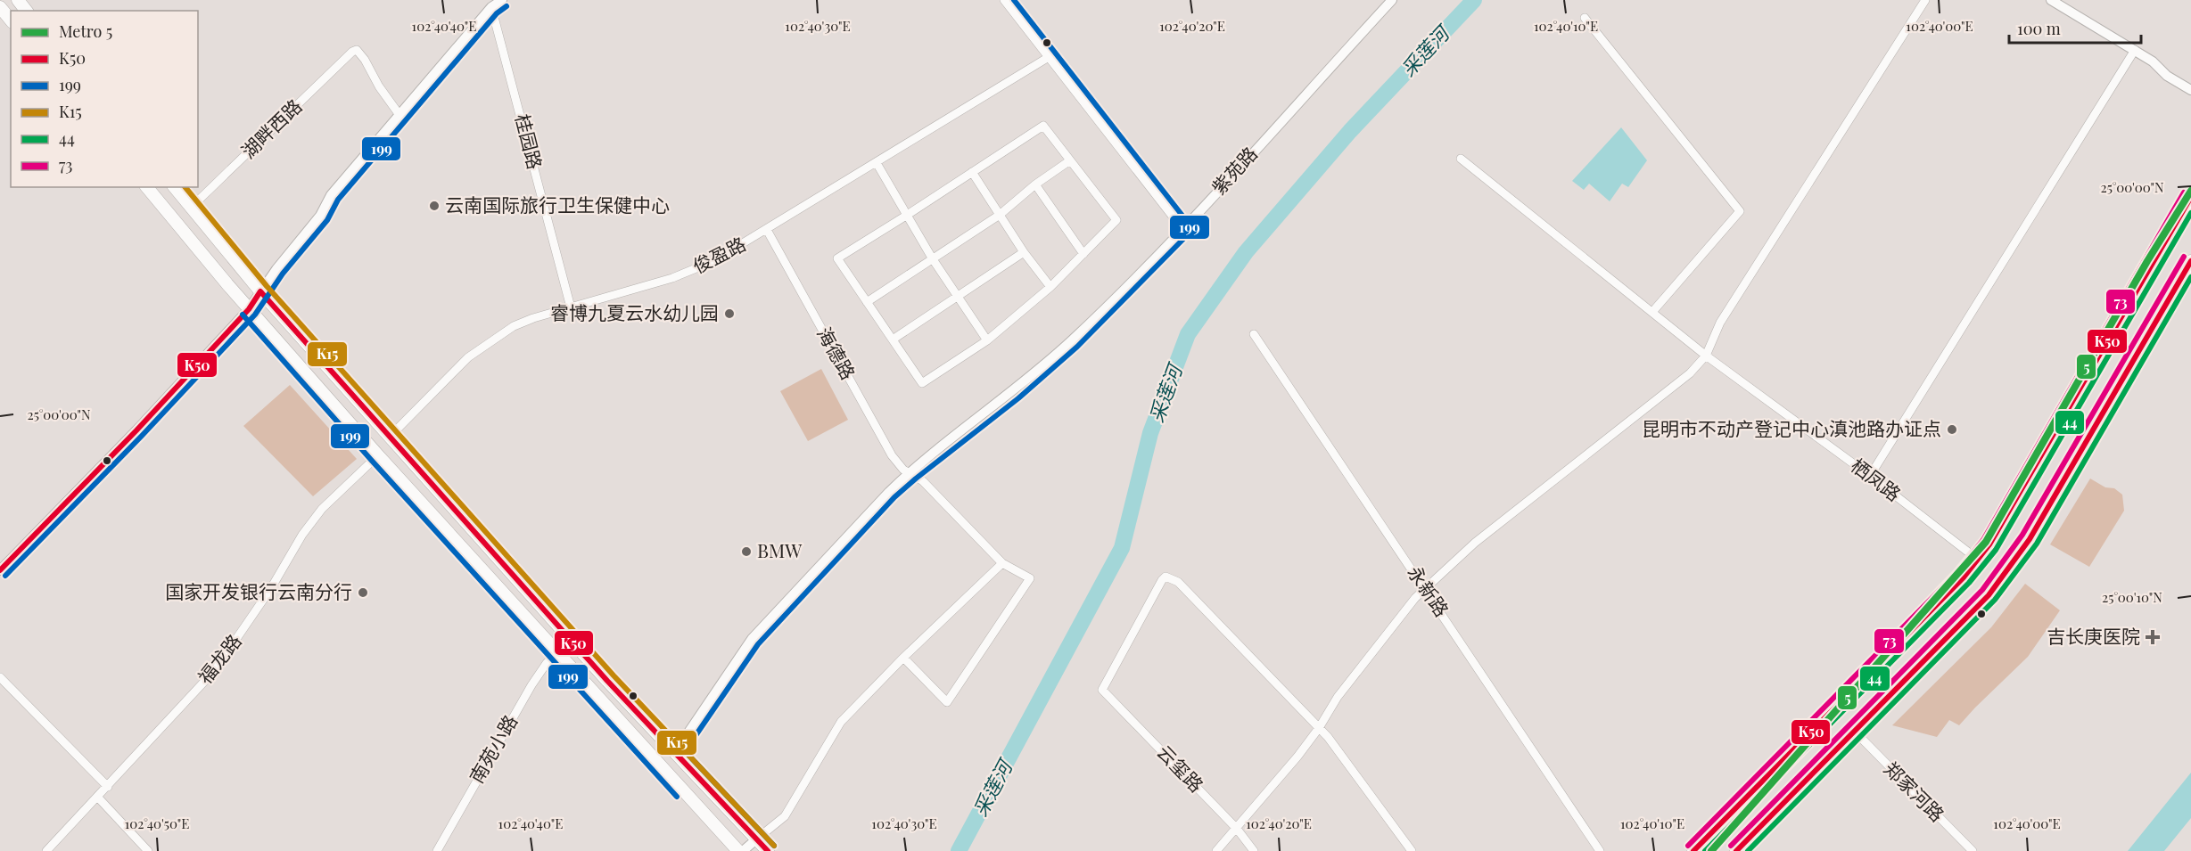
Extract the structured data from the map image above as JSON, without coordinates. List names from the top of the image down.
{
  "streets": {
    "street": [
      "湖畔西路",
      "桂园路",
      "紫苑路",
      "俊盈路",
      "海德路",
      "栖凤路",
      "永新路",
      "福龙路",
      "南苑小路",
      "云玺路",
      "郑家河路"
    ]
  },
  "crossings": [
    ["桂园路", "俊盈路"],
    ["紫苑路", "海德路"],
    ["俊盈路", "海德路"]
  ],
  "water": ["采莲河"],
  "places": {
    "other": [
      "云南国际旅行卫生保健中心",
      "睿博九夏云水幼儿园",
      "昆明市不动产登记中心滇池路办证点",
      "BMW",
      "国家开发银行云南分行"
    ],
    "health": ["吉长庚医院"]
  },
  "lines": [
    "transit line 199",
    "transit line K15",
    "metro line 5",
    "transit line 73",
    "transit line K50",
    "transit line 44"
  ],
  "legend": [
    "Metro 5",
    "K50",
    "199",
    "K15",
    "44",
    "73"
  ],
  "scale_bar": "100 m",
  "coordinates": [
    "102°40'40\"E",
    "102°40'30\"E",
    "102°40'20\"E",
    "102°40'10\"E",
    "102°40'00\"E",
    "25°00'00\"N",
    "25°00'10\"N",
    "102°40'50\"E"
  ]
}
